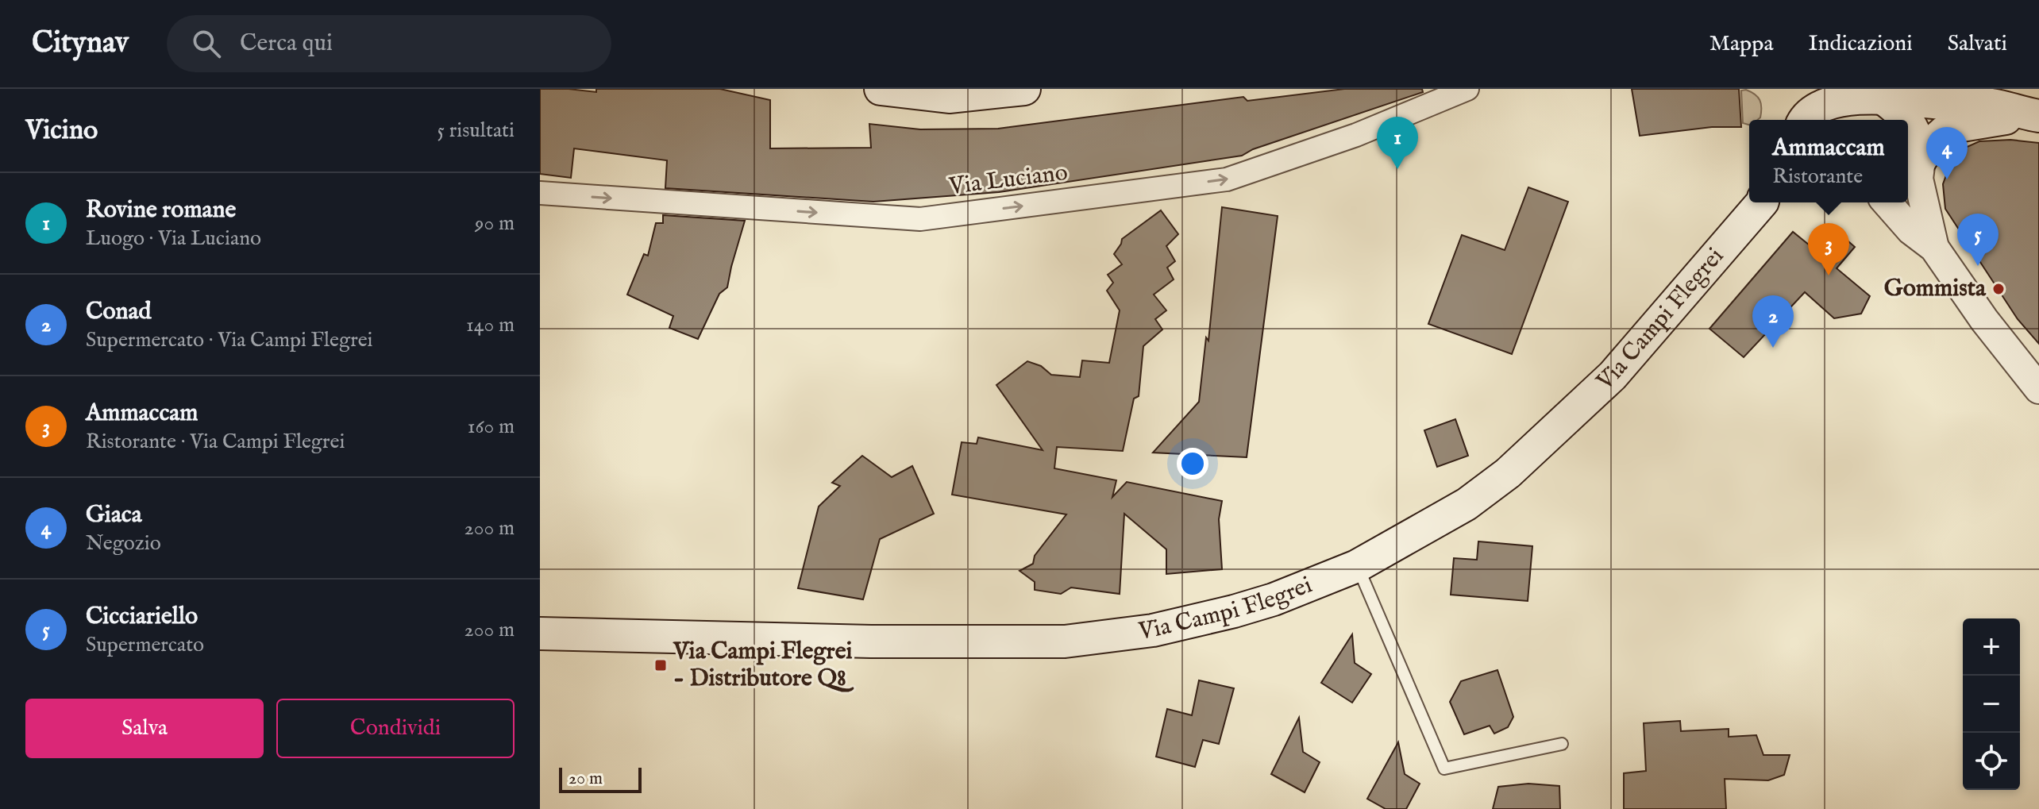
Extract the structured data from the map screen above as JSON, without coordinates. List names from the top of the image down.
{
  "streets": {
    "main road": ["Via Campi Flegrei"],
    "street": ["Via Luciano"]
  },
  "one_way": ["Via Luciano"],
  "places": {
    "other": ["Gommista"],
    "transit": ["Via Campi Flegrei - Distributore Q8"]
  },
  "scale_bar": "20 m",
  "page": {
    "header": "Citynav",
    "search": "Cerca qui",
    "nav": ["Mappa", "Indicazioni", "Salvati"],
    "heading": ["Vicino", "5 risultati"],
    "pins": [
      "1",
      "4",
      "5",
      "3",
      "2"
    ],
    "popup": ["Ammaccam", "Ristorante"],
    "list": [
      {
        "mark": "1",
        "name": "Rovine romane",
        "note": "Luogo · Via Luciano",
        "value": "90 m"
      },
      {
        "mark": "2",
        "name": "Conad",
        "note": "Supermercato · Via Campi Flegrei",
        "value": "140 m"
      },
      {
        "mark": "3",
        "name": "Ammaccam",
        "note": "Ristorante · Via Campi Flegrei",
        "value": "160 m"
      },
      {
        "mark": "4",
        "name": "Giaca",
        "note": "Negozio",
        "value": "200 m"
      },
      {
        "mark": "5",
        "name": "Cicciariello",
        "note": "Supermercato",
        "value": "200 m"
      }
    ],
    "map_buttons": ["+", "−"],
    "buttons": ["Salva", "Condividi"],
    "scale": "20 m"
  }
}
